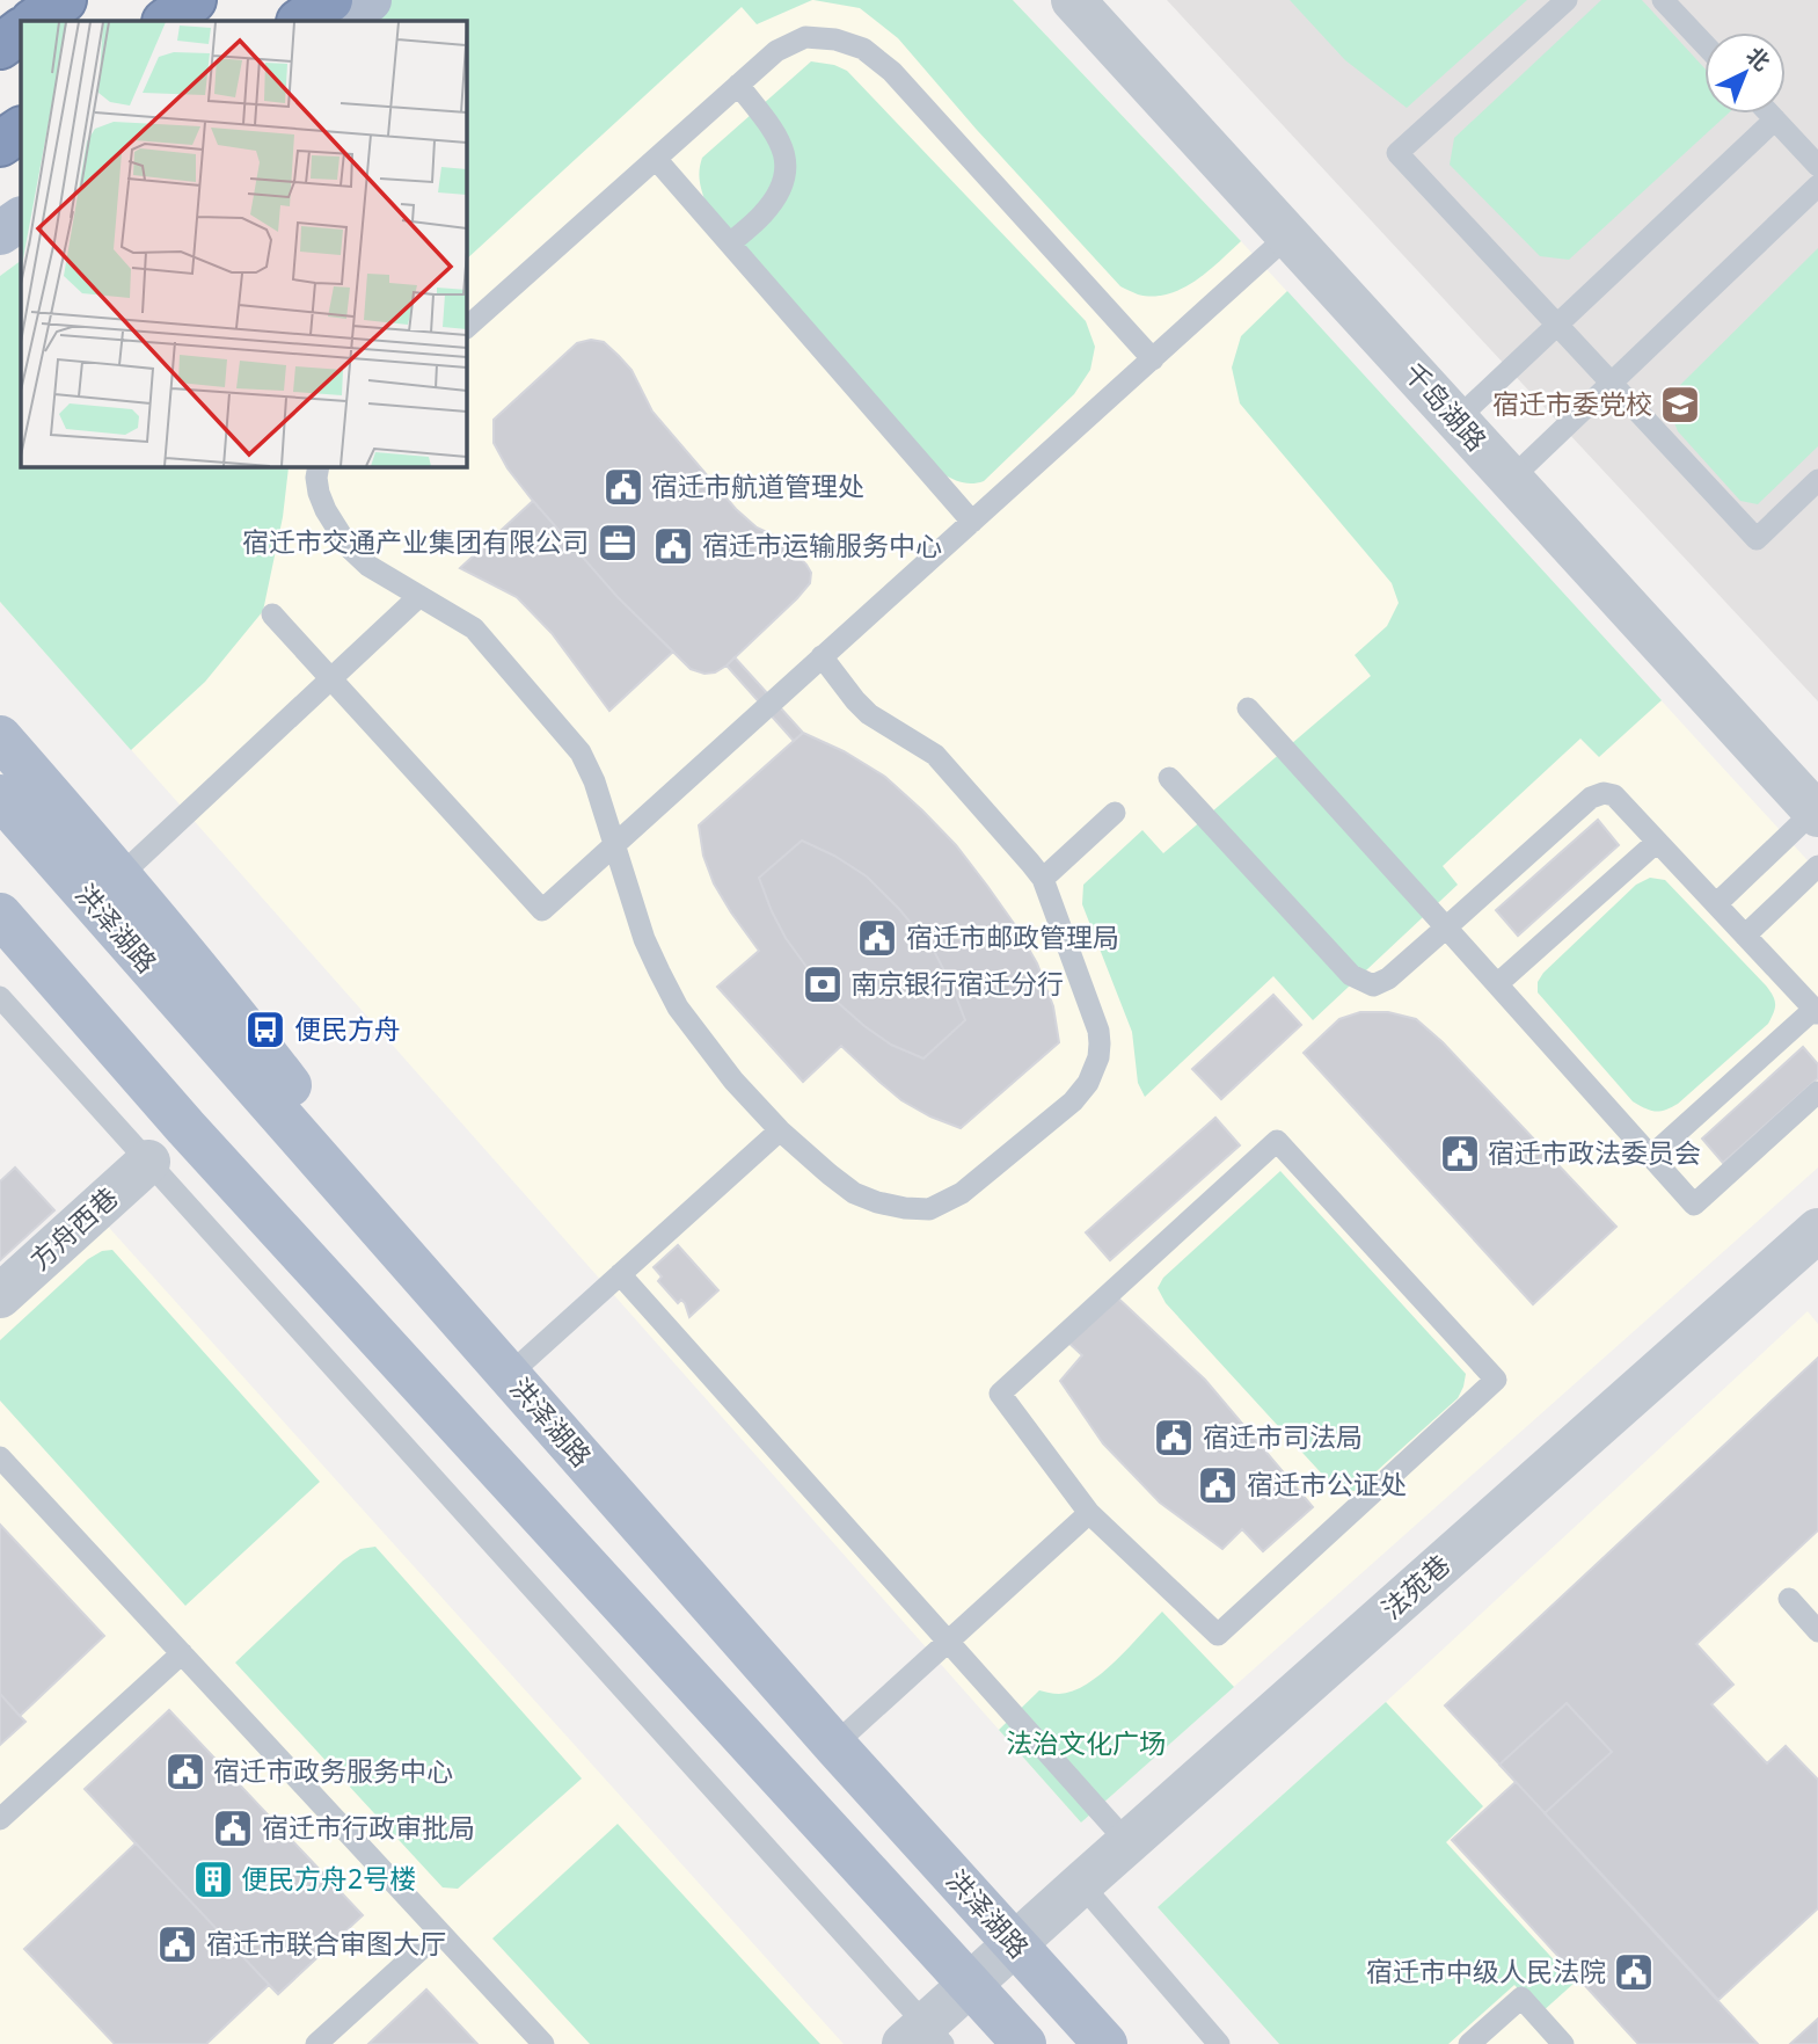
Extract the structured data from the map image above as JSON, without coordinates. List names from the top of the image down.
{
  "streets": {
    "main road": ["洪泽湖路"],
    "street": ["千岛湖路", "方舟西巷", "法苑巷"]
  },
  "crossings": [
    ["洪泽湖路", "法苑巷"]
  ],
  "parks": ["法治文化广场"],
  "places": {
    "school or university": ["宿迁市委党校"],
    "public building": [
      "宿迁市航道管理处",
      "宿迁市运输服务中心",
      "宿迁市邮政管理局",
      "宿迁市政法委员会",
      "宿迁市司法局",
      "宿迁市公证处",
      "宿迁市政务服务中心",
      "宿迁市行政审批局",
      "宿迁市联合审图大厅",
      "宿迁市中级人民法院"
    ],
    "office": ["宿迁市交通产业集团有限公司"],
    "bank": ["南京银行宿迁分行"],
    "bus stop": ["便民方舟"],
    "building": ["便民方舟2号楼"]
  },
  "north": "top right"
}
